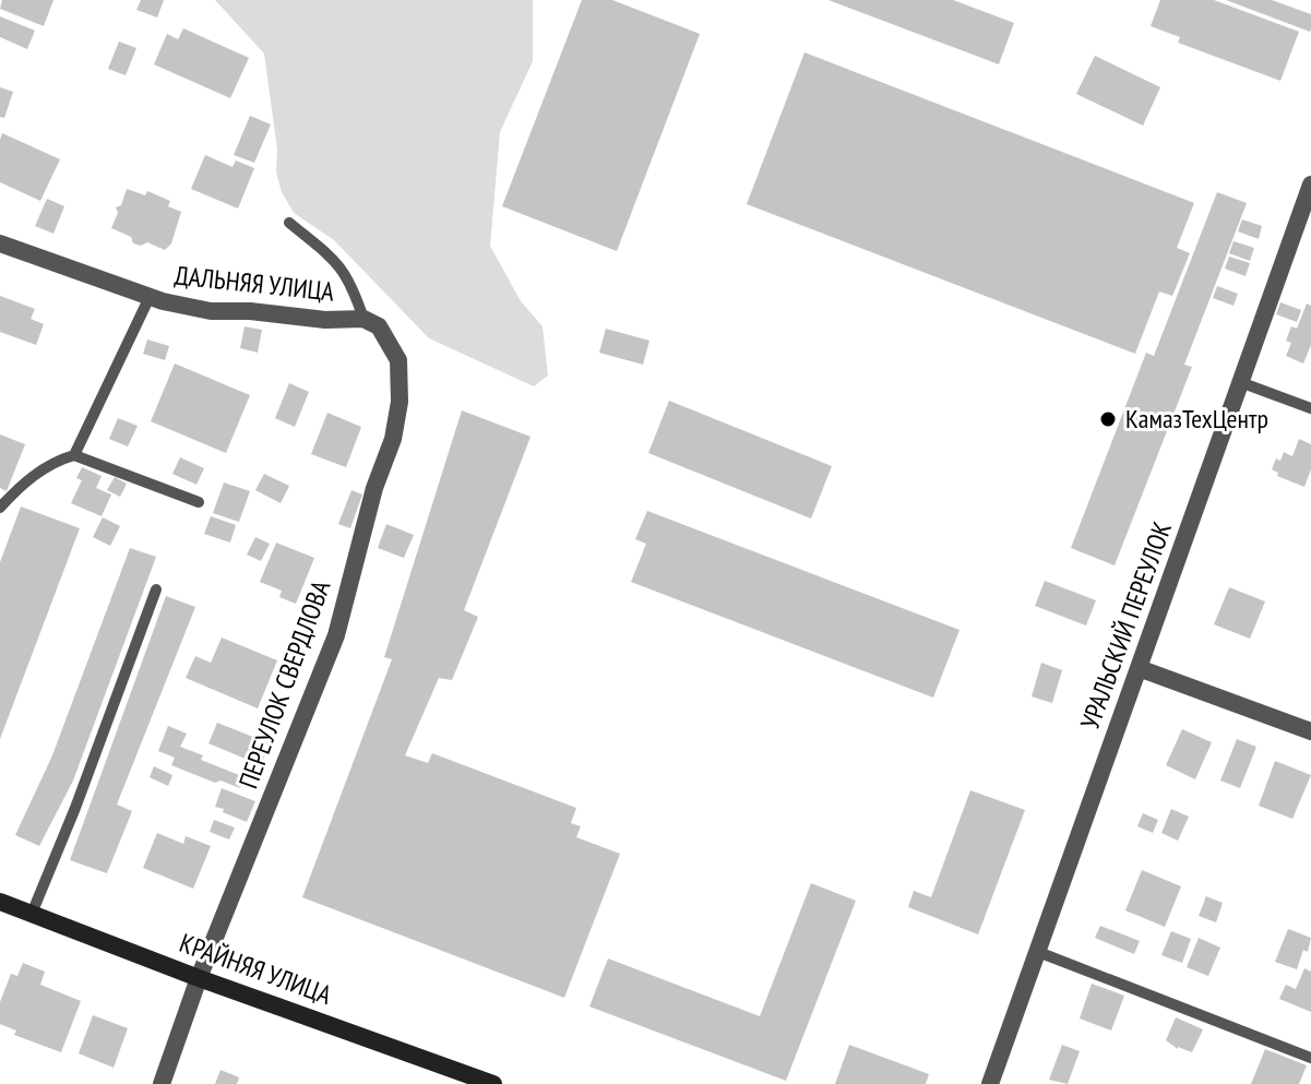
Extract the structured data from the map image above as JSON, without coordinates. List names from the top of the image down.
{
  "streets": {
    "main road": ["КРАЙНЯЯ УЛИЦА"],
    "street": ["ДАЛЬНЯЯ УЛИЦА", "УРАЛЬСКИЙ ПЕРЕУЛОК", "ПЕРЕУЛОК СВЕРДЛОВА"]
  },
  "crossings": [
    ["ДАЛЬНЯЯ УЛИЦА", "ПЕРЕУЛОК СВЕРДЛОВА"],
    ["ПЕРЕУЛОК СВЕРДЛОВА", "КРАЙНЯЯ УЛИЦА"]
  ],
  "places": ["КамазТехЦентр"]
}
